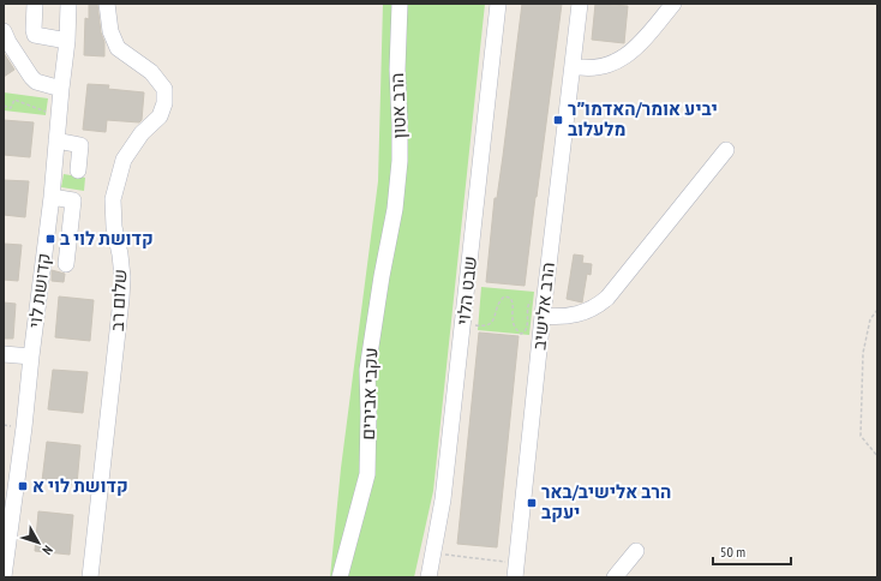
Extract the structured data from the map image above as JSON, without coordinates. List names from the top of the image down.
{
  "streets": {
    "street": [
      "הרב אטון",
      "קדושת לוי",
      "שבט הלוי",
      "שלום רב",
      "הרב אלישיב",
      "עקבי אבירים"
    ]
  },
  "crossings": [
    ["הרב אטון", "עקבי אבירים"]
  ],
  "places": {
    "transit": [
      "יביע אומר/האדמו״ר מלעלוב",
      "קדושת לוי ב",
      "קדושת לוי א",
      "הרב אלישיב/באר יעקב"
    ]
  },
  "scale_bar": "50 m",
  "north": "bottom right"
}
